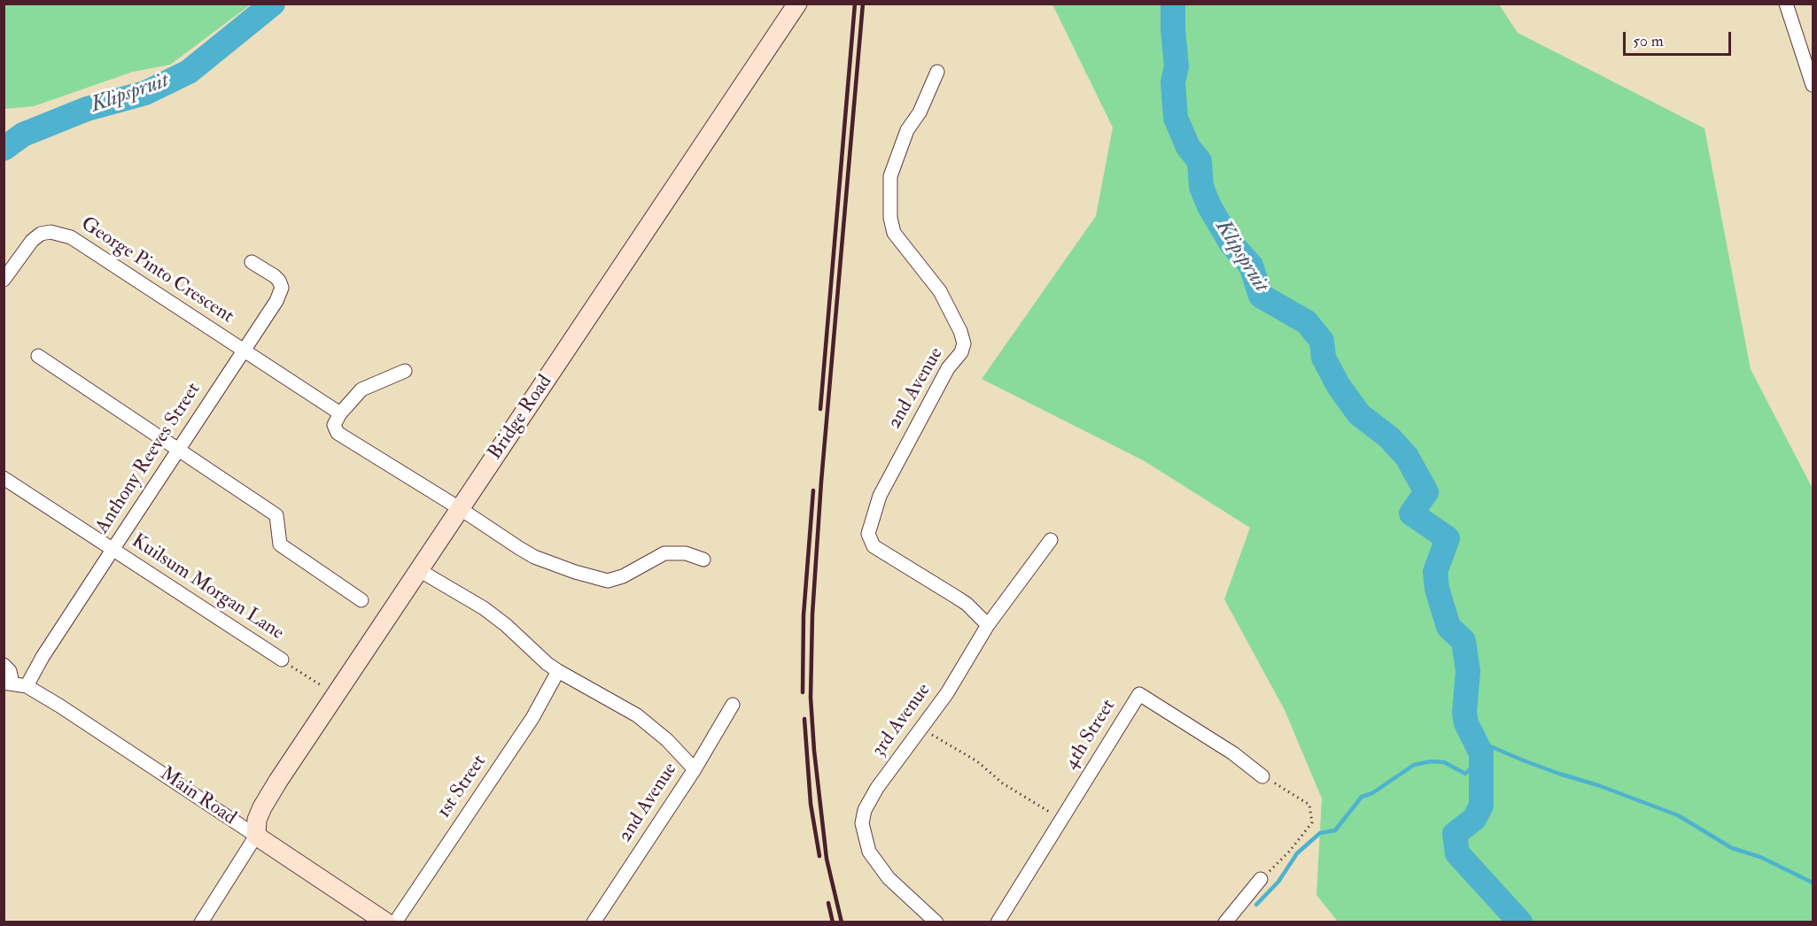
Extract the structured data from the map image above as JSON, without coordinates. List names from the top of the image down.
{
  "streets": {
    "street": [
      "George Pinto Crescent",
      "2nd Avenue",
      "Bridge Road",
      "Anthony Reeves Street",
      "Kuilsum Morgan Lane",
      "3rd Avenue",
      "4th Street",
      "1st Street",
      "Main Road"
    ]
  },
  "crossings": [
    ["George Pinto Crescent", "Anthony Reeves Street"],
    ["2nd Avenue", "3rd Avenue"],
    ["Bridge Road", "Main Road"],
    ["Anthony Reeves Street", "Kuilsum Morgan Lane"],
    ["Anthony Reeves Street", "Main Road"]
  ],
  "water": ["Klipspruit"],
  "scale_bar": "50 m"
}
